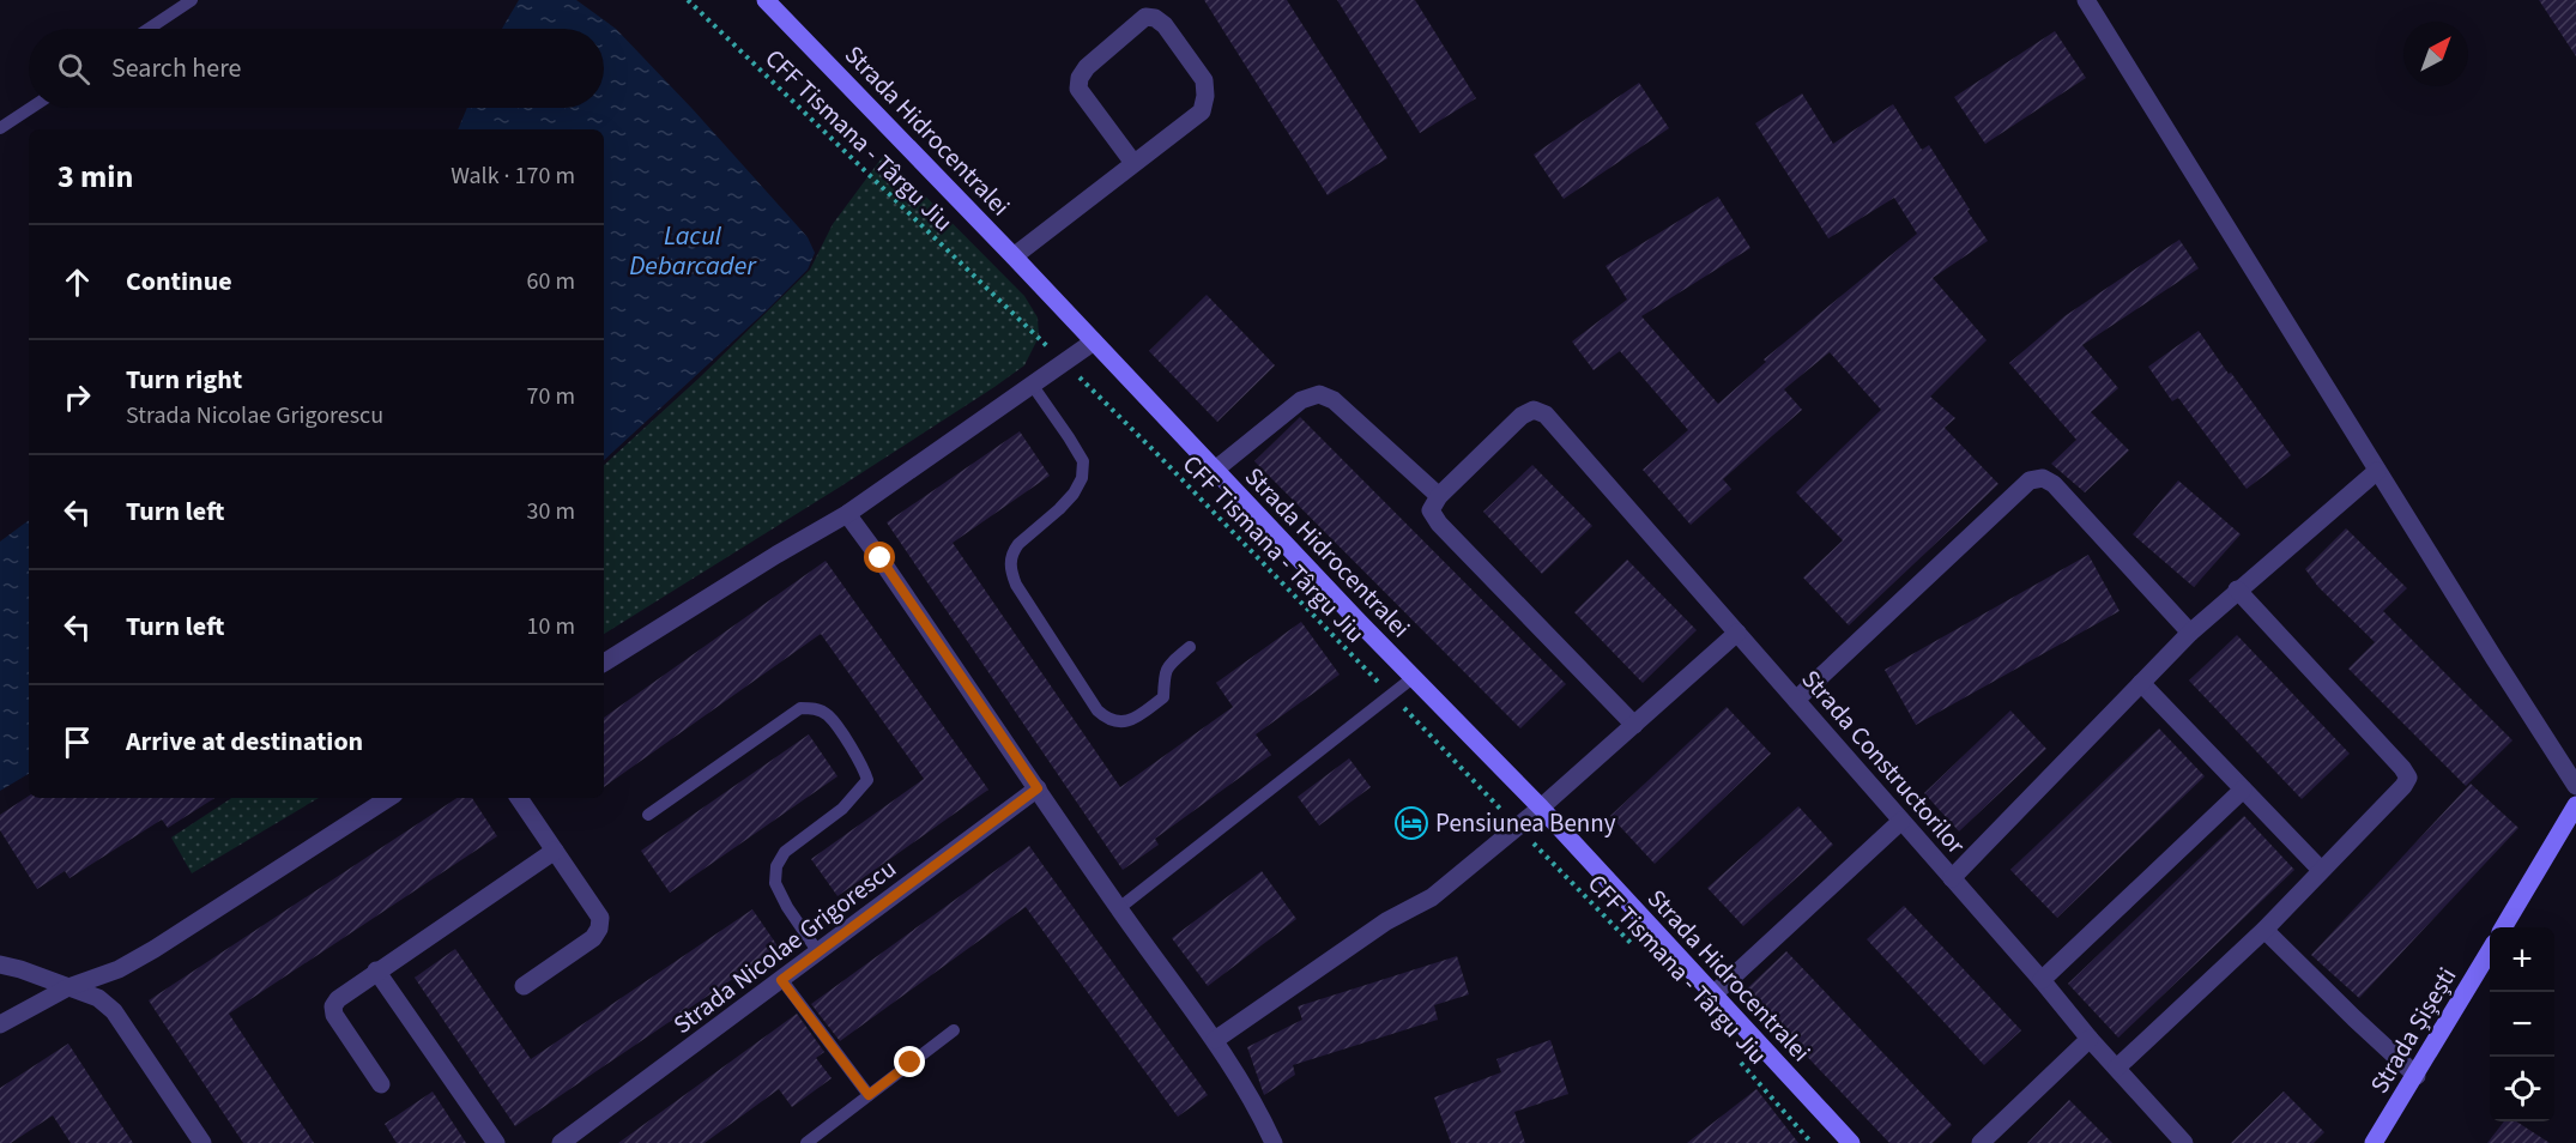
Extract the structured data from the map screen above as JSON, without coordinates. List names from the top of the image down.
{
  "streets": {
    "street": [
      "Strada Hidrocentralei",
      "Strada Constructorilor",
      "Strada Nicolae Grigorescu",
      "Strada Șișești"
    ],
    "path": ["CFF Tismana - Târgu Jiu"]
  },
  "water": ["Lacul Debarcader"],
  "places": {
    "hotel": ["Pensiunea Benny"]
  },
  "north": "top right",
  "page": {
    "search": "Search here",
    "heading": ["3 min", "Walk · 170 m"],
    "list": [
      ["Continue", "60 m"],
      ["Turn right", "Strada Nicolae Grigorescu", "70 m"],
      ["Turn left", "30 m"],
      ["Turn left", "10 m"],
      "Arrive at destination"
    ],
    "map_buttons": ["+", "−"]
  }
}
